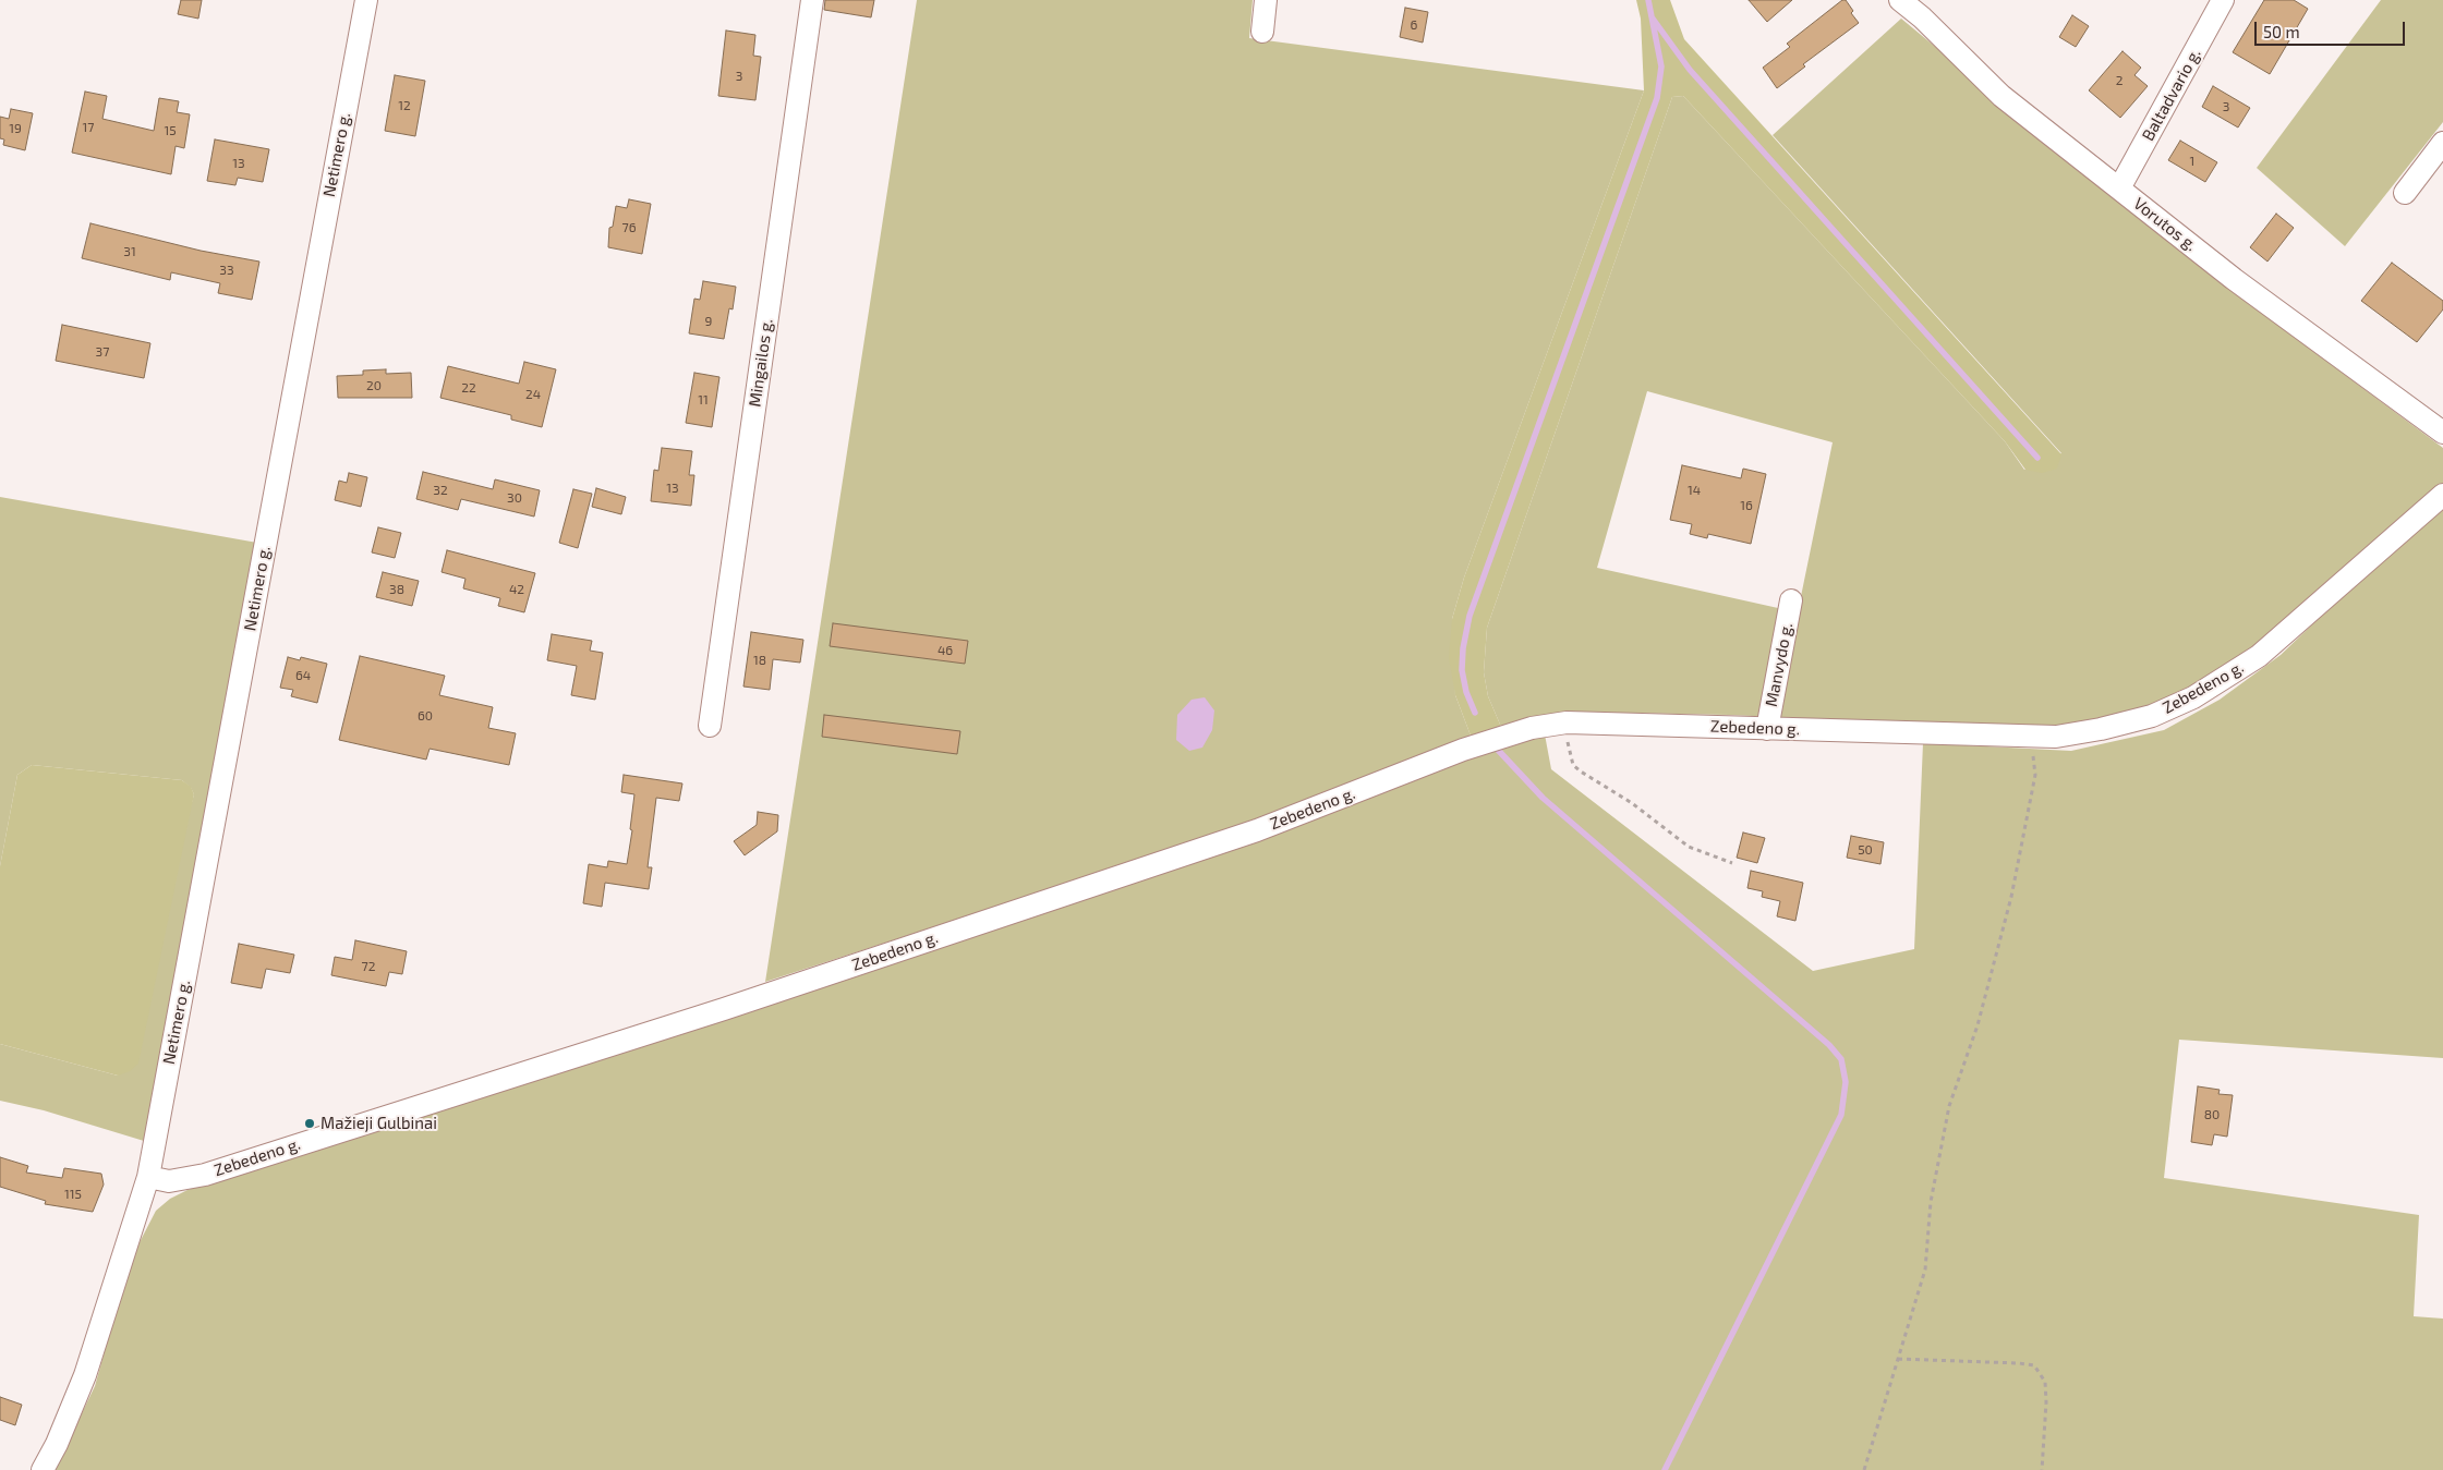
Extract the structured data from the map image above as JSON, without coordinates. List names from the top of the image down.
{
  "streets": {
    "street": [
      "Baltadvario g.",
      "Netimero g.",
      "Vorutos g.",
      "Mingailos g.",
      "Manvydo g.",
      "Zebedeno g."
    ]
  },
  "crossings": [
    ["Baltadvario g.", "Vorutos g."],
    ["Netimero g.", "Zebedeno g."],
    ["Manvydo g.", "Zebedeno g."]
  ],
  "places": ["Mažieji Gulbinai"],
  "house_numbers": [
    "6",
    "3",
    "2",
    "12",
    "3",
    "17",
    "19",
    "15",
    "1",
    "13",
    "76",
    "31",
    "33",
    "9",
    "37",
    "20",
    "22",
    "24",
    "11",
    "13",
    "32",
    "14",
    "30",
    "16",
    "38",
    "42",
    "46",
    "18",
    "64",
    "60",
    "50",
    "72",
    "80",
    "115"
  ],
  "scale_bar": "50 m"
}
